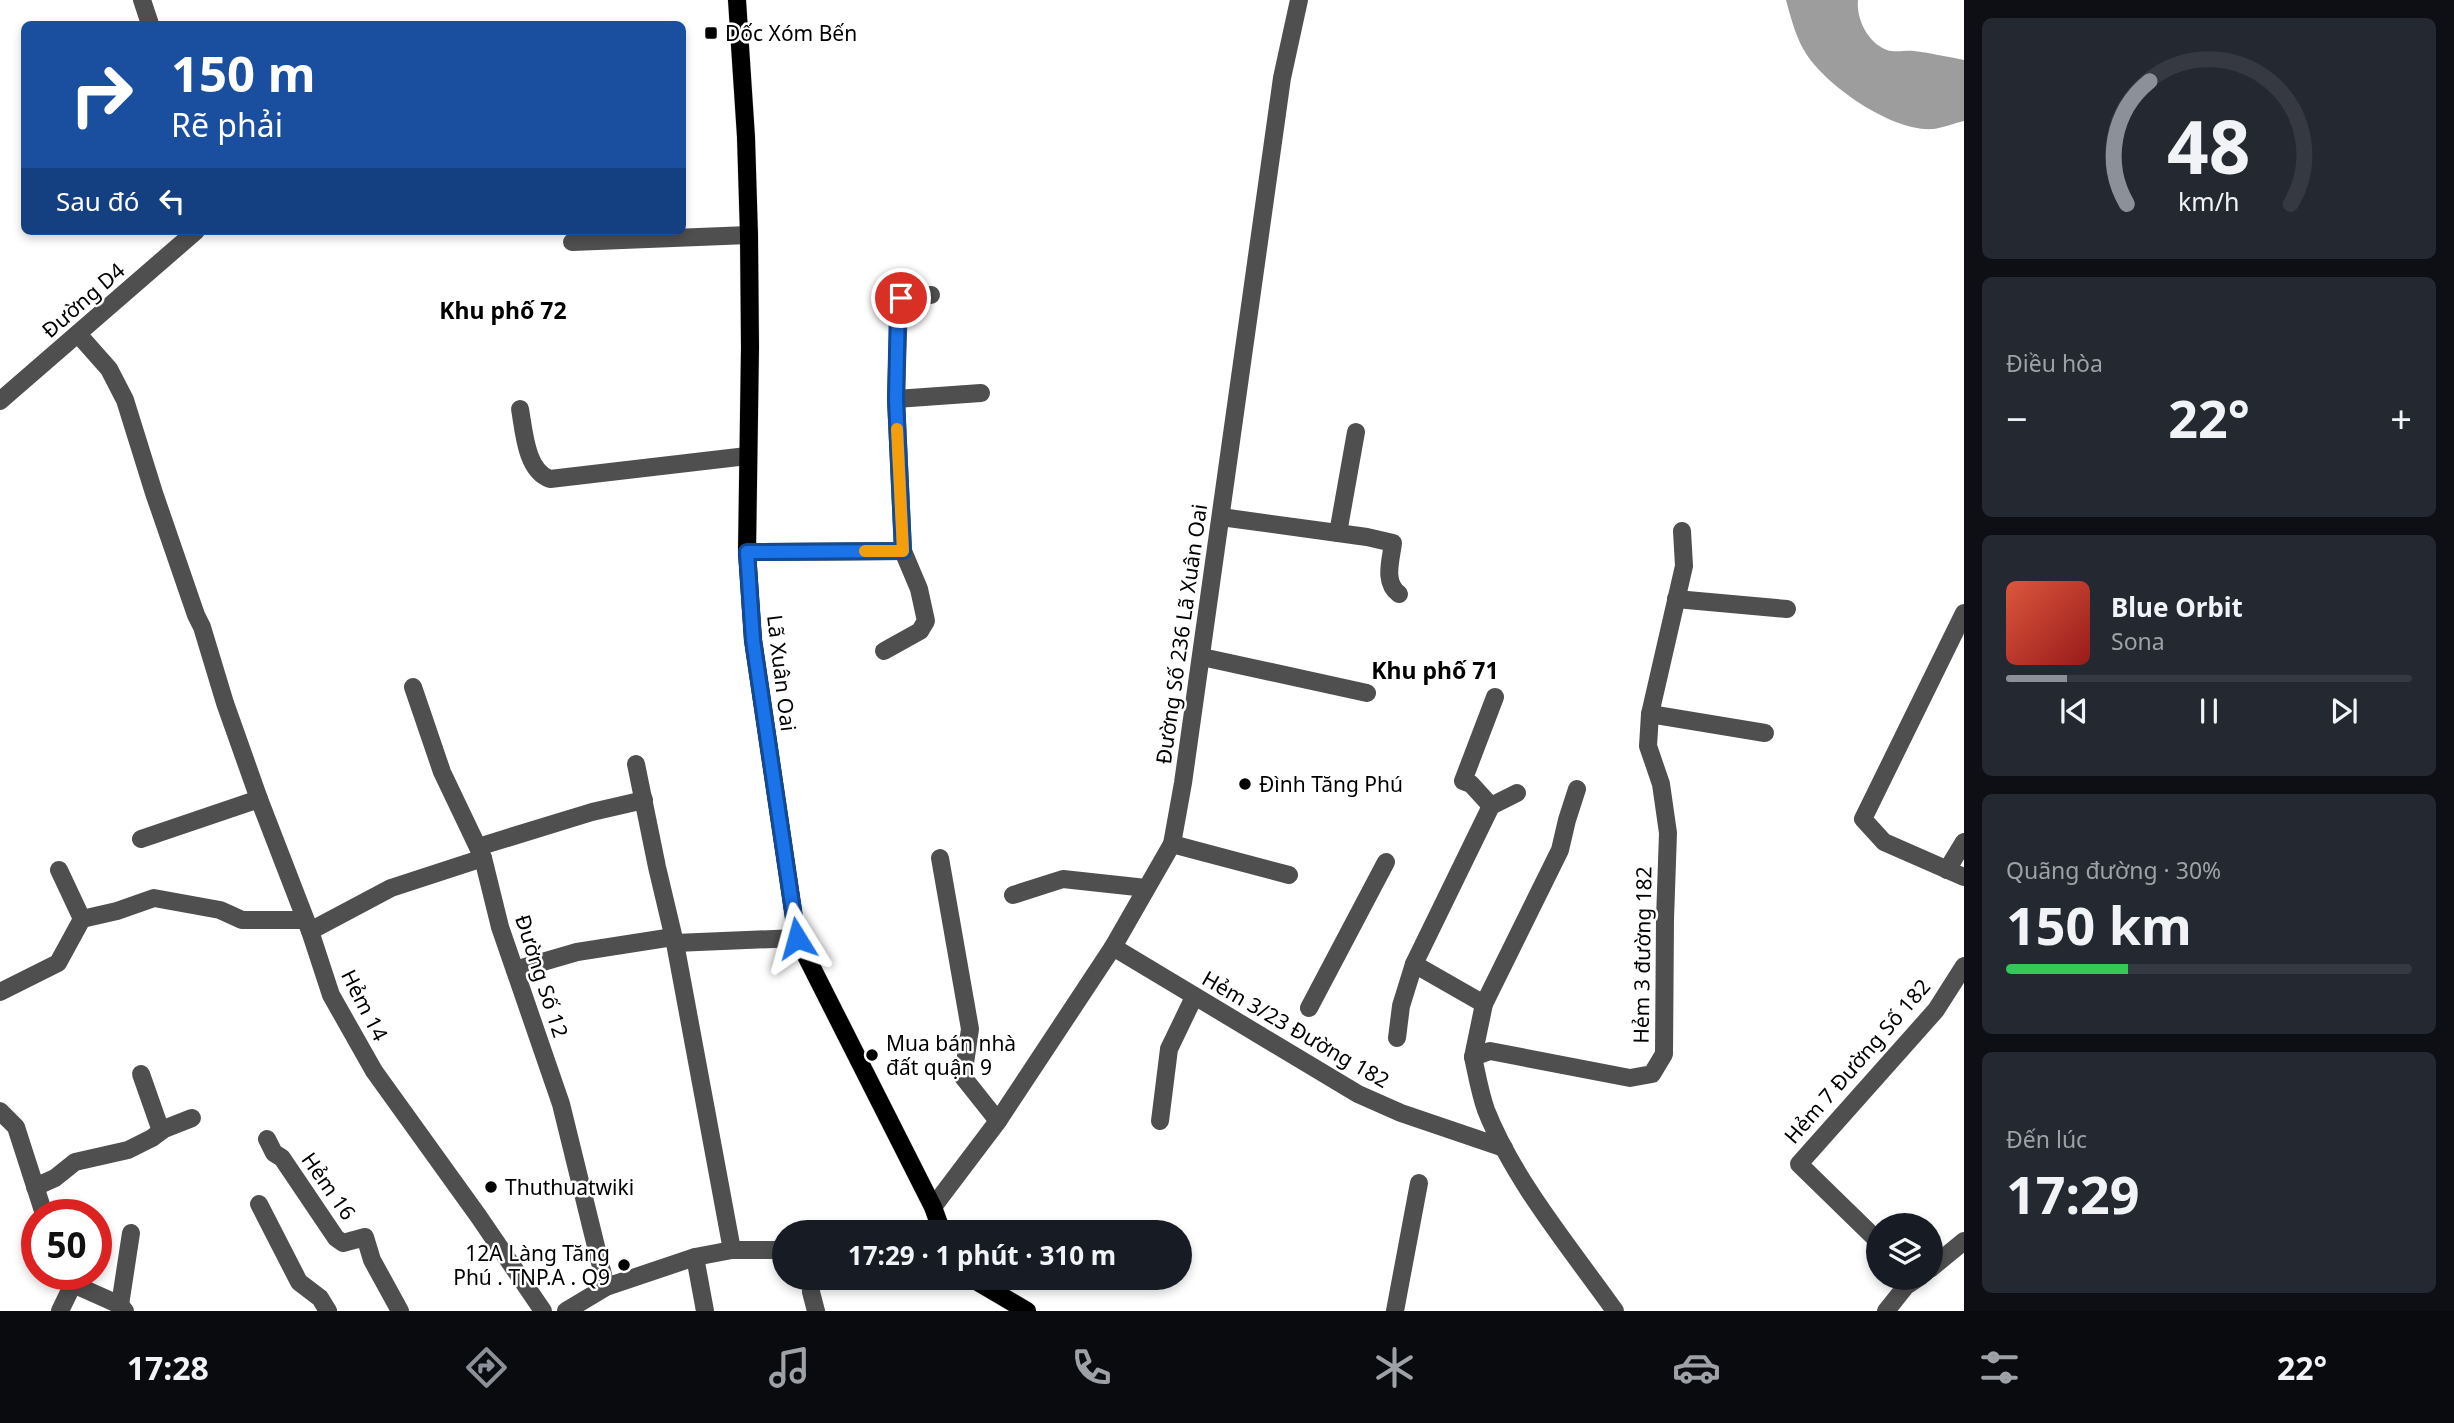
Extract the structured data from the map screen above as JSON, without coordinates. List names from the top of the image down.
{
  "streets": {
    "main road": ["Lã Xuân Oai"],
    "street": [
      "Đường D4",
      "Đường Số 236 Lã Xuân Oai",
      "Hẻm 3 đường 182",
      "Đường Số 12",
      "Hẻm 14",
      "Hẻm 3/23 Đường 182",
      "Hẻm 7 Đường Số 182",
      "Hẻm 16"
    ]
  },
  "crossings": [
    ["Đường D4", "Hẻm 14"],
    ["Đường Số 236 Lã Xuân Oai", "Lã Xuân Oai"],
    ["Đường Số 236 Lã Xuân Oai", "Hẻm 3/23 Đường 182"]
  ],
  "districts": ["Khu phố 72", "Khu phố 71"],
  "places": {
    "transit": ["Dốc Xóm Bến"],
    "other": [
      "Đình Tăng Phú",
      "Mua bán nhà đất quận 9",
      "Thuthuatwiki",
      "12A Làng Tăng Phú . TNP.A . Q9"
    ]
  },
  "page": {
    "turn": ["150 m", "Rẽ phải"],
    "then": "Sau đó",
    "tile": [
      "Điều hòa",
      ["Quãng đường · 30%", "150 km"],
      ["Đến lúc", "17:29"]
    ],
    "heat": ["−", "22°", "+"],
    "song": ["Blue Orbit", "Sona"],
    "limit": "50",
    "trip": "17:29 · 1 phút · 310 m",
    "tabs": ["17:28", "22°"],
    "gauge": ["48", "km/h"]
  }
}
